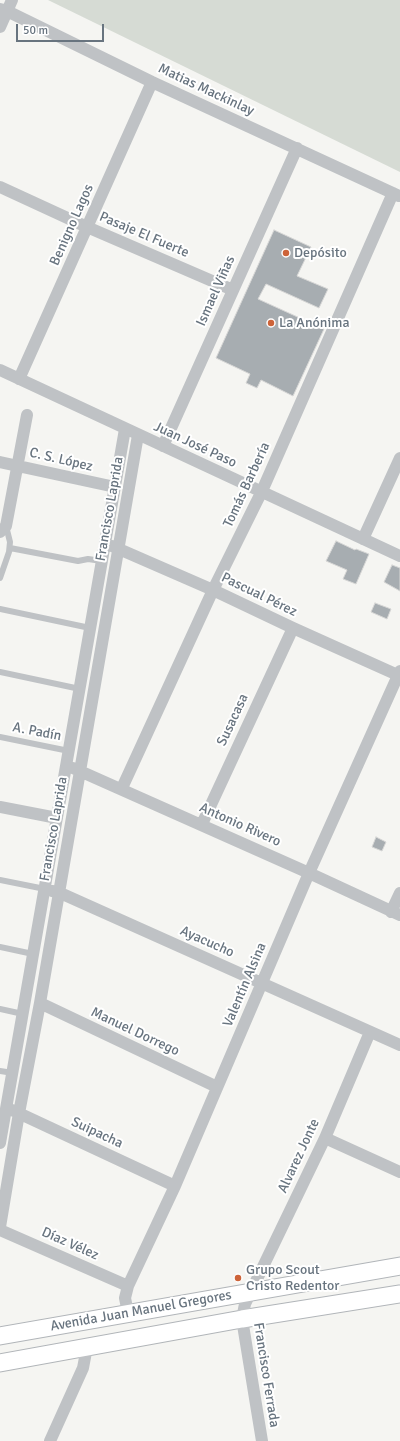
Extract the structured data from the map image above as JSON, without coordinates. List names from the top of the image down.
{
  "streets": {
    "main road": ["Avenida Juan Manuel Gregores"],
    "street": [
      "Matias Mackinlay",
      "Benigno Lagos",
      "Pasaje El Fuerte",
      "Ismael Viñas",
      "Juan José Paso",
      "C. S. López",
      "Tomás Barbería",
      "Francisco Laprida",
      "Pascual Pérez",
      "Susacasa",
      "Antonio Rivero",
      "Ayacucho",
      "Valentín Alsina",
      "Manuel Dorrego",
      "Suipacha",
      "Alvarez Jonte",
      "Díaz Vélez",
      "Francisco Ferrada"
    ],
    "lane": ["A. Padín"]
  },
  "crossings": [
    ["Matias Mackinlay", "Benigno Lagos"],
    ["Matias Mackinlay", "Ismael Viñas"],
    ["Matias Mackinlay", "Tomás Barbería"],
    ["Benigno Lagos", "Pasaje El Fuerte"],
    ["Benigno Lagos", "Juan José Paso"],
    ["Pasaje El Fuerte", "Ismael Viñas"],
    ["Ismael Viñas", "Juan José Paso"],
    ["Juan José Paso", "Tomás Barbería"],
    ["Juan José Paso", "Francisco Laprida"],
    ["C. S. López", "Francisco Laprida"],
    ["Tomás Barbería", "Pascual Pérez"],
    ["Tomás Barbería", "Antonio Rivero"],
    ["Francisco Laprida", "Pascual Pérez"],
    ["Francisco Laprida", "A. Padín"],
    ["Francisco Laprida", "Antonio Rivero"],
    ["Francisco Laprida", "Ayacucho"],
    ["Francisco Laprida", "Manuel Dorrego"],
    ["Francisco Laprida", "Suipacha"],
    ["Francisco Laprida", "Díaz Vélez"],
    ["Pascual Pérez", "Susacasa"],
    ["Pascual Pérez", "Valentín Alsina"],
    ["Susacasa", "Antonio Rivero"],
    ["Antonio Rivero", "Valentín Alsina"],
    ["Ayacucho", "Valentín Alsina"],
    ["Ayacucho", "Alvarez Jonte"],
    ["Valentín Alsina", "Manuel Dorrego"],
    ["Valentín Alsina", "Suipacha"],
    ["Valentín Alsina", "Díaz Vélez"],
    ["Valentín Alsina", "Avenida Juan Manuel Gregores"],
    ["Alvarez Jonte", "Avenida Juan Manuel Gregores"],
    ["Alvarez Jonte", "Francisco Ferrada"],
    ["Avenida Juan Manuel Gregores", "Francisco Ferrada"]
  ],
  "places": ["Depósito", "La Anónima", "Grupo Scout Cristo Redentor"],
  "scale_bar": "50 m"
}
